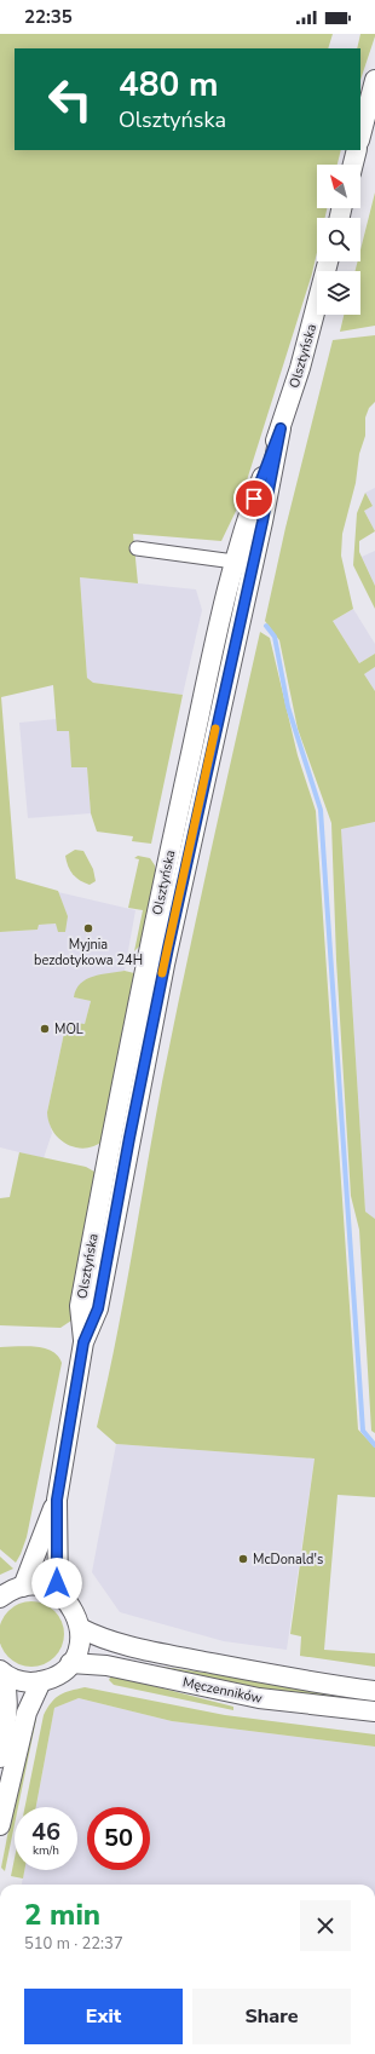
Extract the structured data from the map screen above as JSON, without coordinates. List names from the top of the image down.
{
  "streets": {
    "main road": ["Olsztyńska", "Męczenników"]
  },
  "places": ["Myjnia bezdotykowa 24H", "MOL", "McDonald's"],
  "north": "top left",
  "page": {
    "status": "22:35",
    "turn": ["480 m", "Olsztyńska"],
    "speed": "46 km/h",
    "limit": "50",
    "heading": ["2 min", "510 m · 22:37"],
    "buttons": ["Exit", "Share"]
  }
}
